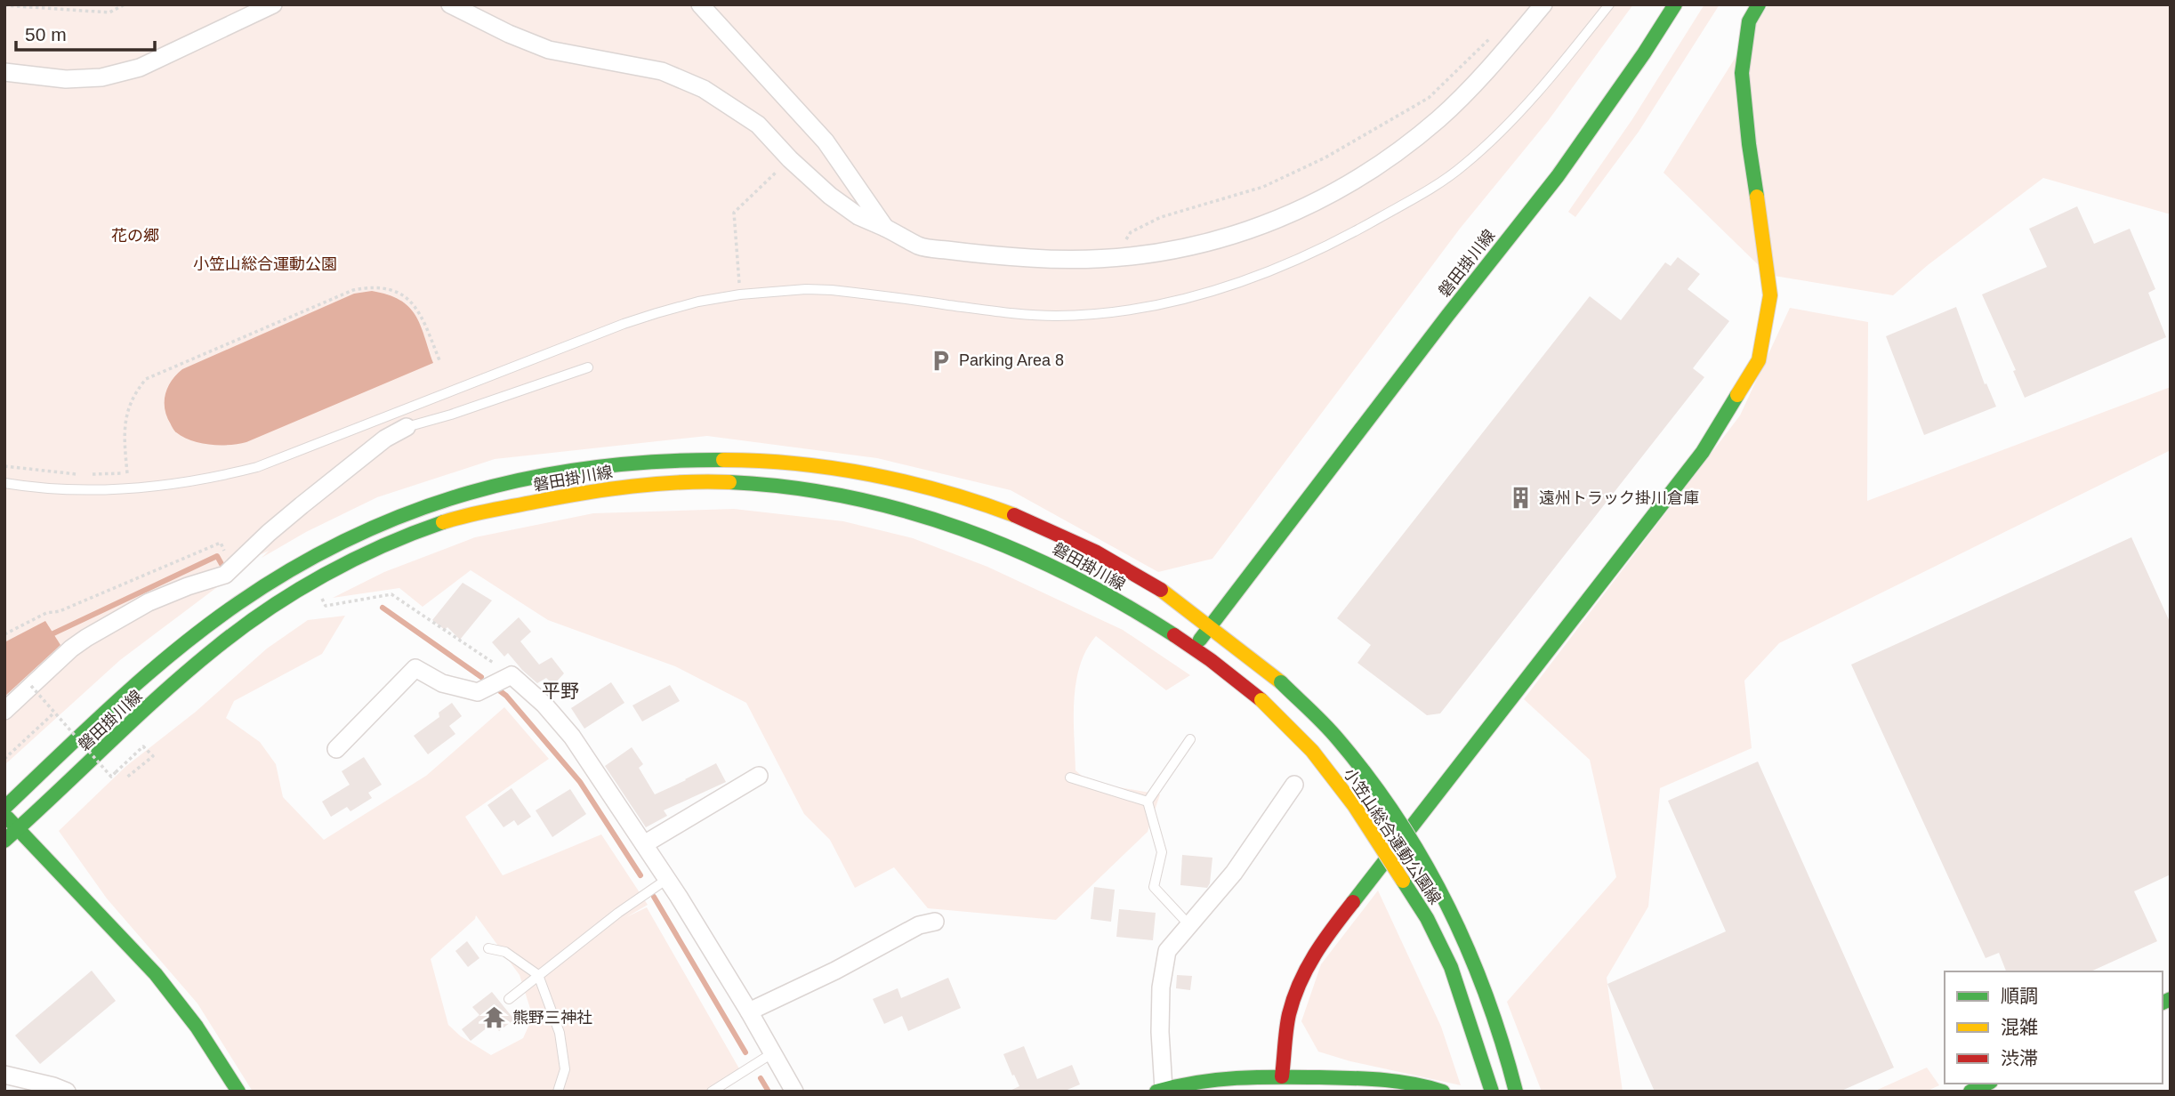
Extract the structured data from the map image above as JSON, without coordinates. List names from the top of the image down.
{
  "streets": {
    "main road": ["磐田掛川線", "小笠山総合運動公園線"]
  },
  "crossings": [
    ["磐田掛川線", "小笠山総合運動公園線"]
  ],
  "districts": ["平野"],
  "parks": ["花の郷", "小笠山総合運動公園"],
  "places": {
    "parking": ["Parking Area 8"],
    "building": ["遠州トラック掛川倉庫"],
    "temple": ["熊野三神社"]
  },
  "legend": ["順調", "混雑", "渋滞"],
  "scale_bar": "50 m"
}
